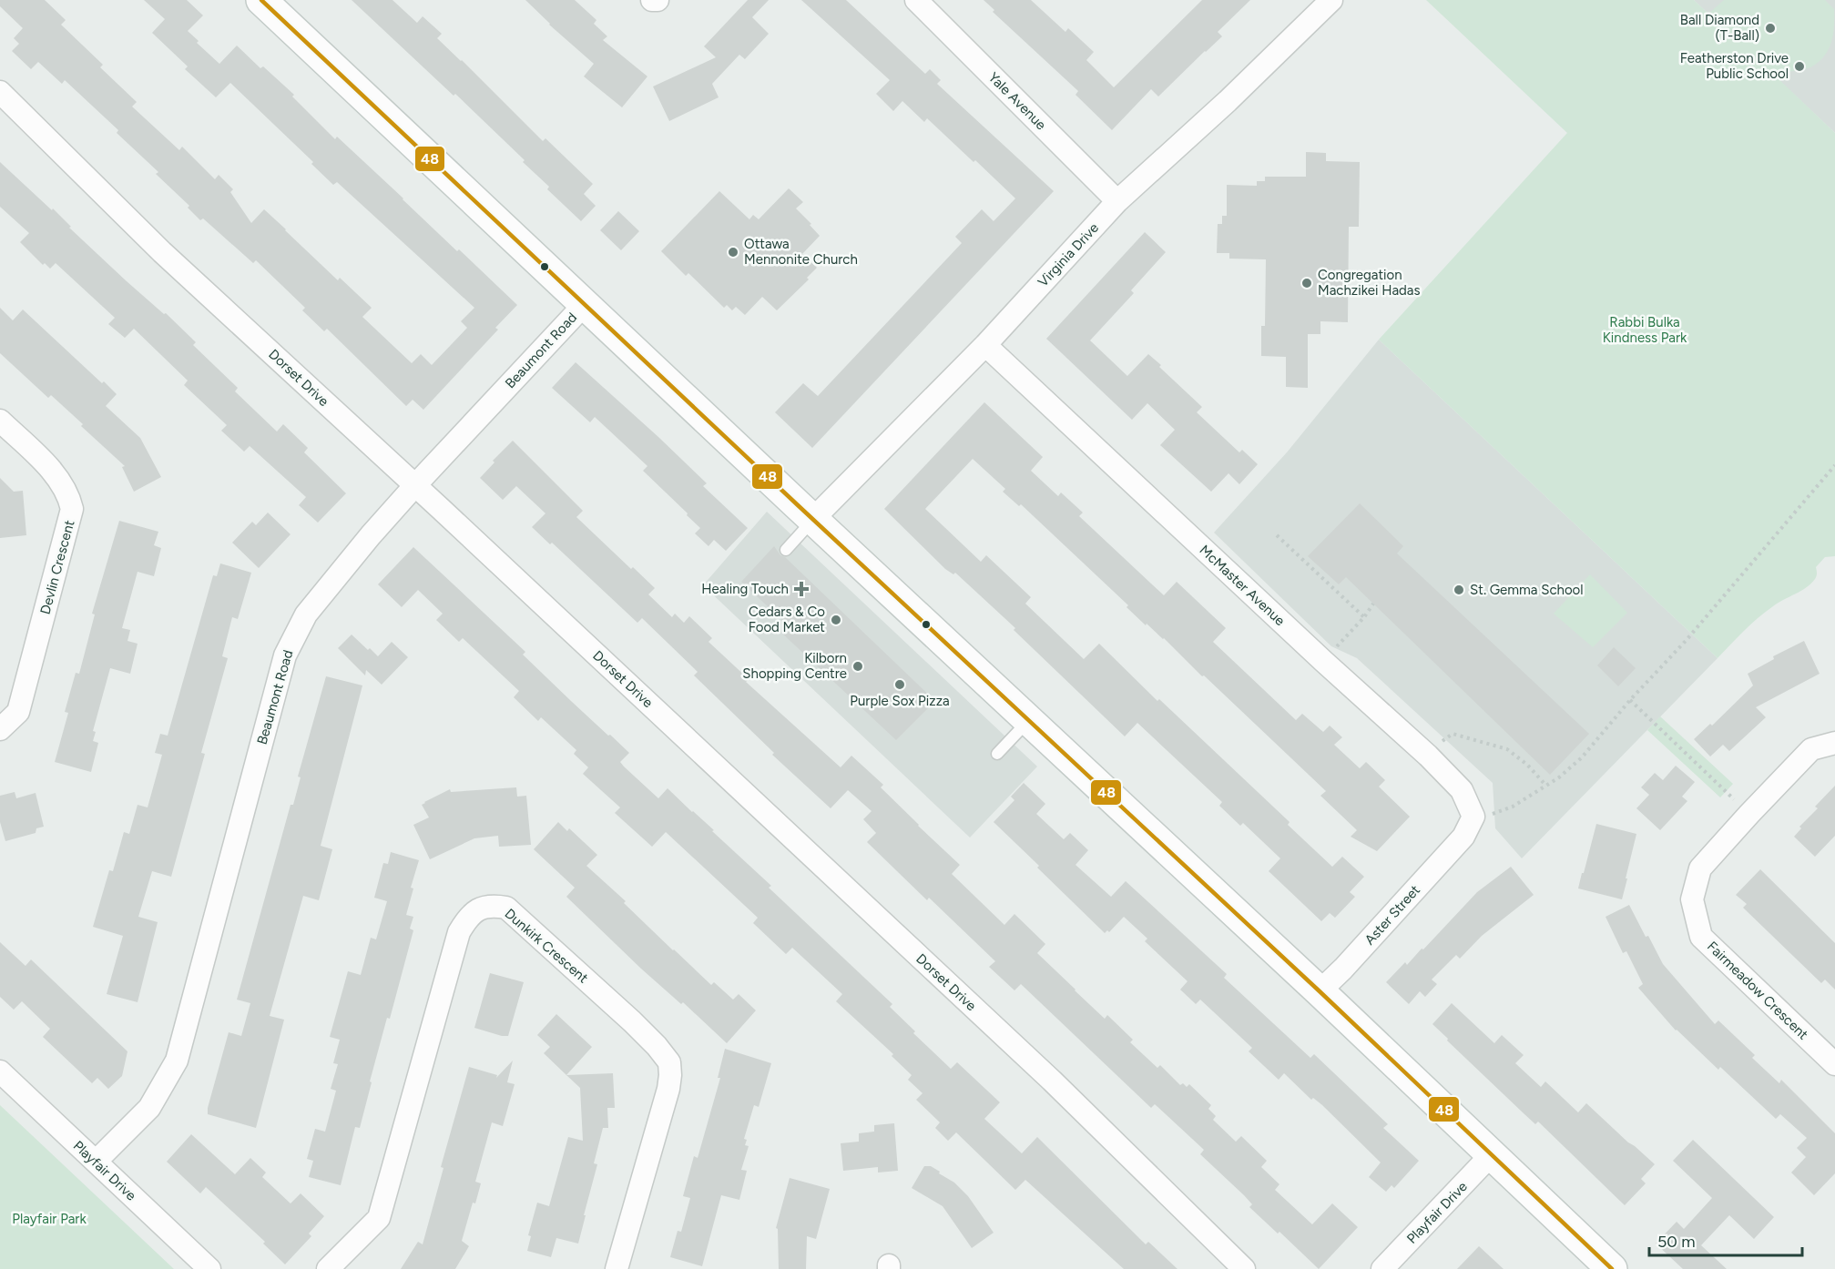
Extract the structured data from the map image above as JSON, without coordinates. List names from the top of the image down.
{
  "streets": {
    "street": [
      "Yale Avenue",
      "Virginia Drive",
      "Beaumont Road",
      "Dorset Drive",
      "Devlin Crescent",
      "McMaster Avenue",
      "Aster Street",
      "Dunkirk Crescent",
      "Fairmeadow Crescent",
      "Playfair Drive"
    ]
  },
  "crossings": [
    ["Yale Avenue", "Virginia Drive"],
    ["Virginia Drive", "McMaster Avenue"],
    ["Beaumont Road", "Dorset Drive"],
    ["Beaumont Road", "Playfair Drive"],
    ["McMaster Avenue", "Aster Street"]
  ],
  "parks": ["Rabbi Bulka Kindness Park", "Playfair Park"],
  "places": {
    "other": [
      "Ball Diamond (T-Ball)",
      "Featherston Drive Public School",
      "Ottawa Mennonite Church",
      "Congregation Machzikei Hadas",
      "St. Gemma School",
      "Cedars & Co Food Market",
      "Kilborn Shopping Centre",
      "Purple Sox Pizza"
    ],
    "health": ["Healing Touch"]
  },
  "lines": ["transit line 48"],
  "scale_bar": "50 m"
}
